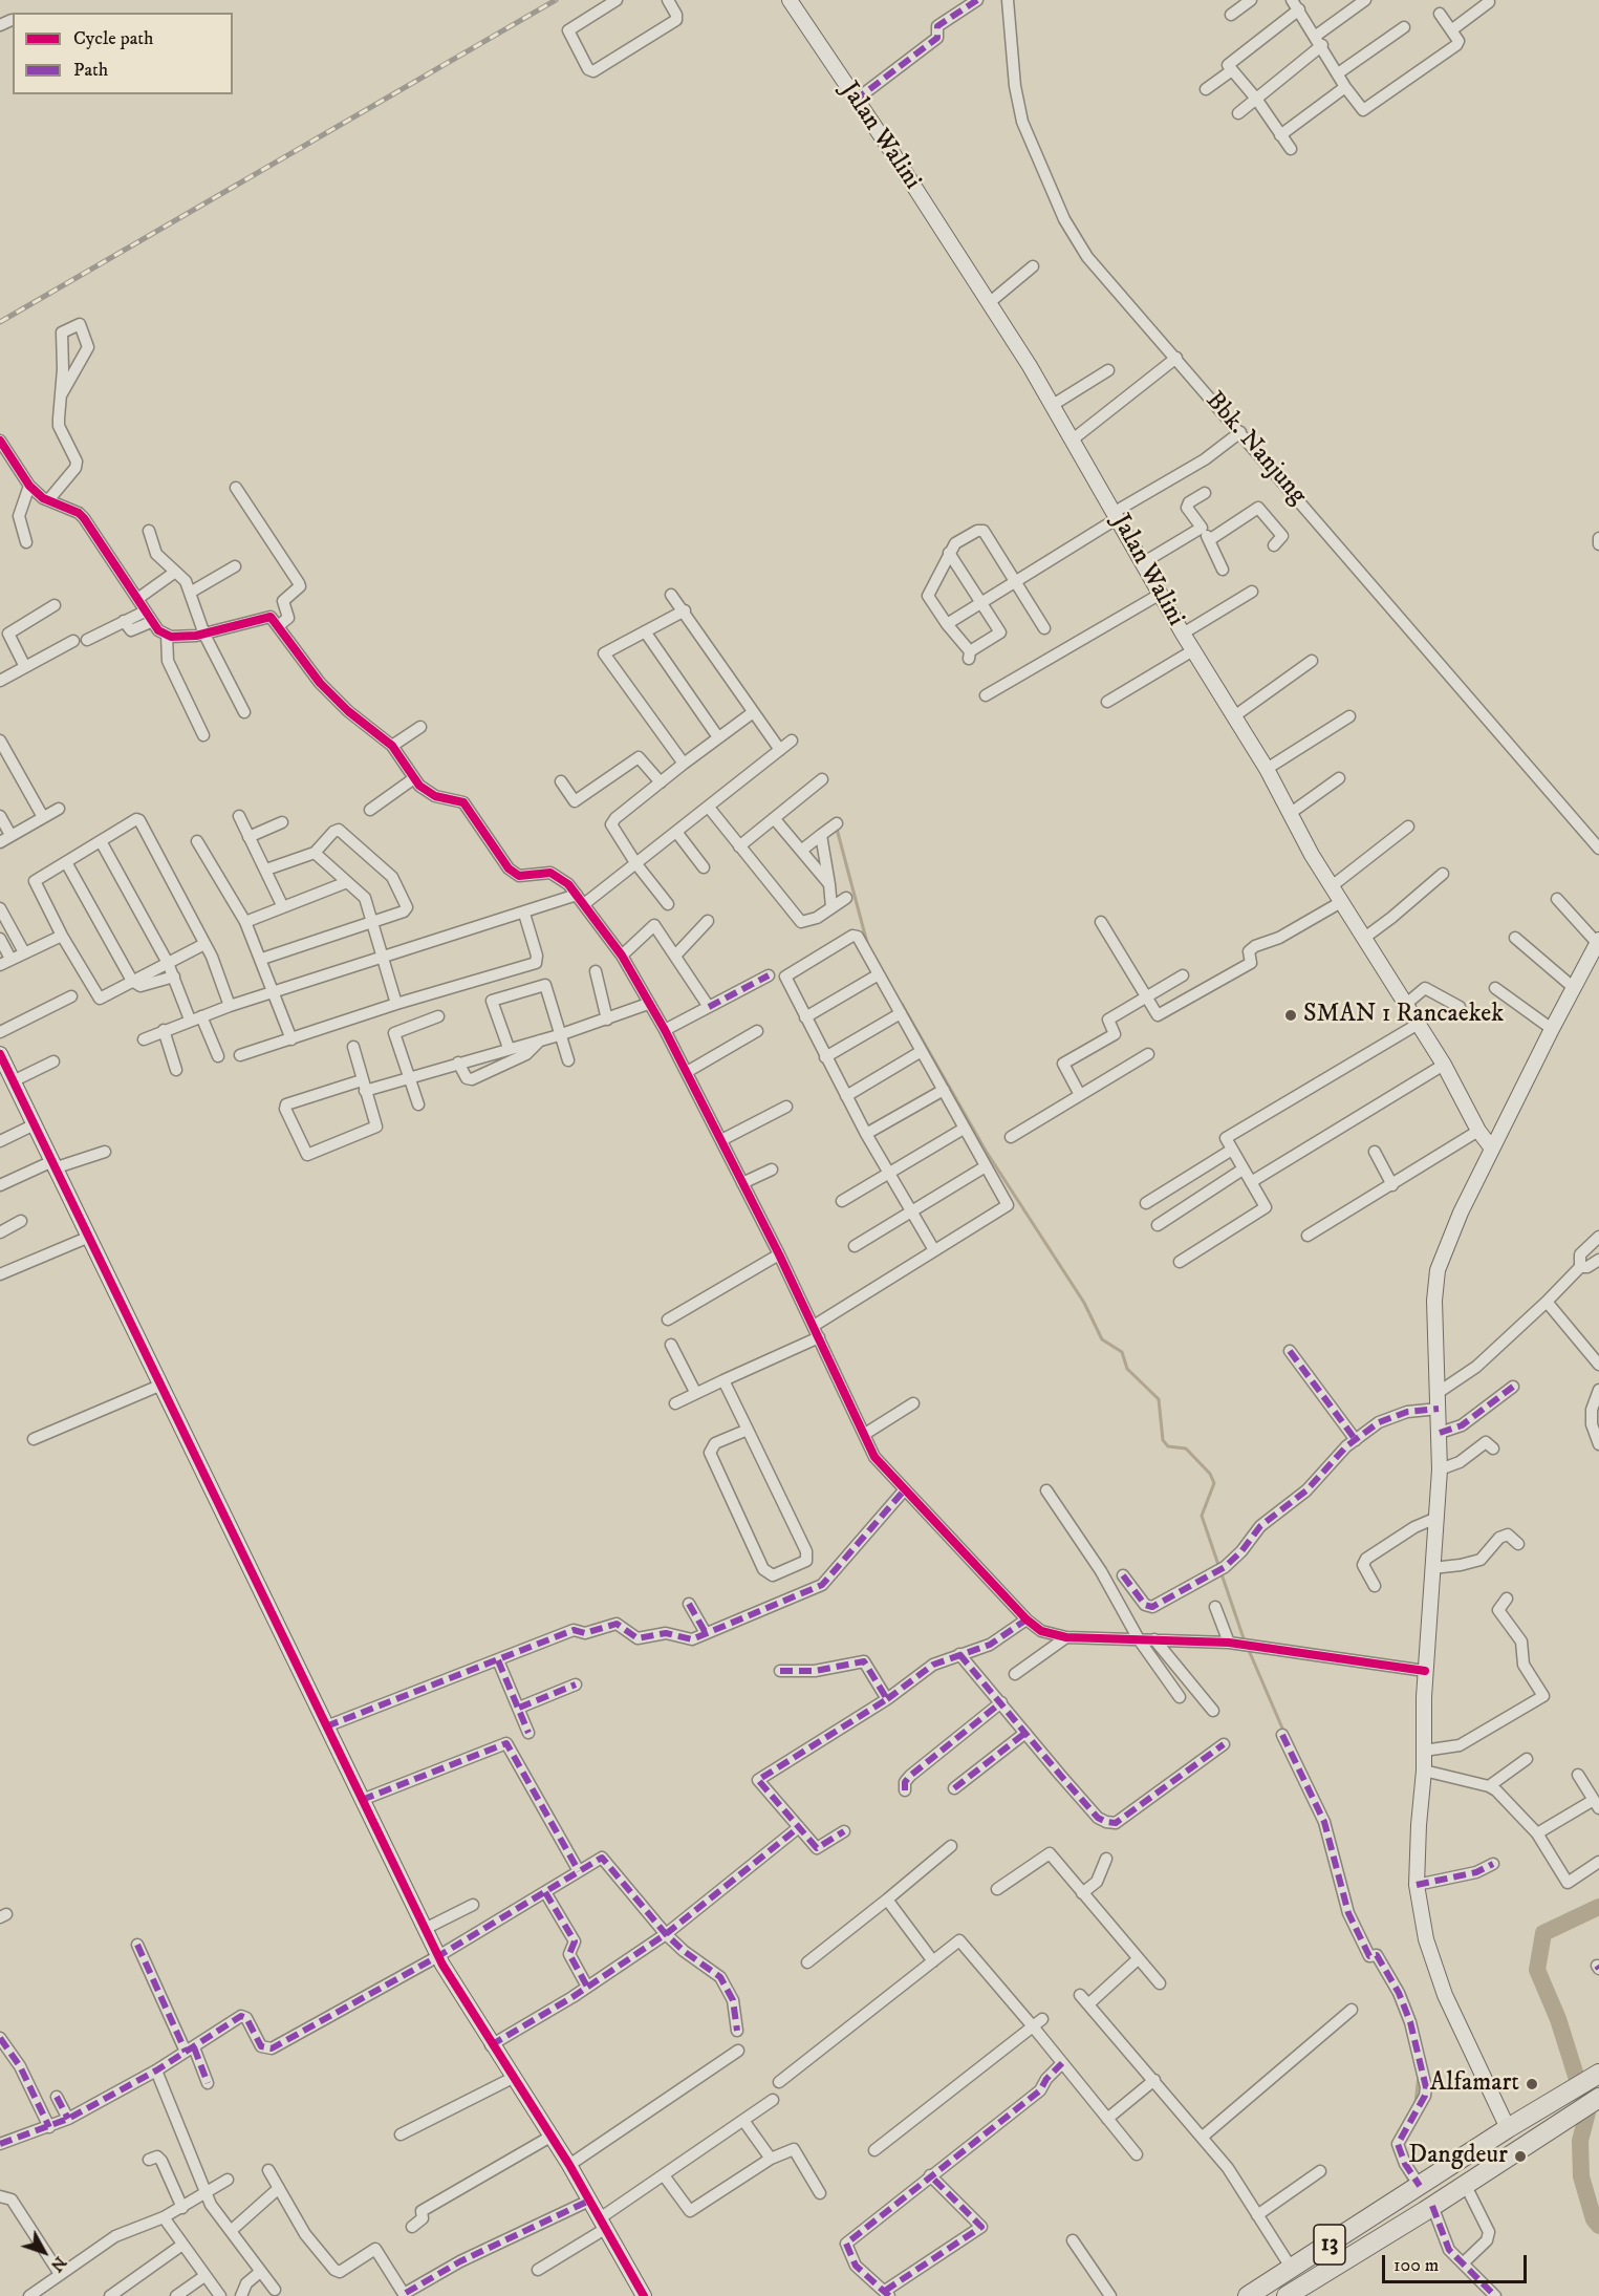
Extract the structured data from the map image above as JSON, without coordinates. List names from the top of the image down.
{
  "streets": {
    "highway": ["13"],
    "street": ["Jalan Walini", "Bbk. Nanjung"]
  },
  "places": ["SMAN 1 Rancaekek", "Alfamart", "Dangdeur"],
  "legend": ["Cycle path", "Path"],
  "scale_bar": "100 m",
  "north": "bottom right"
}
